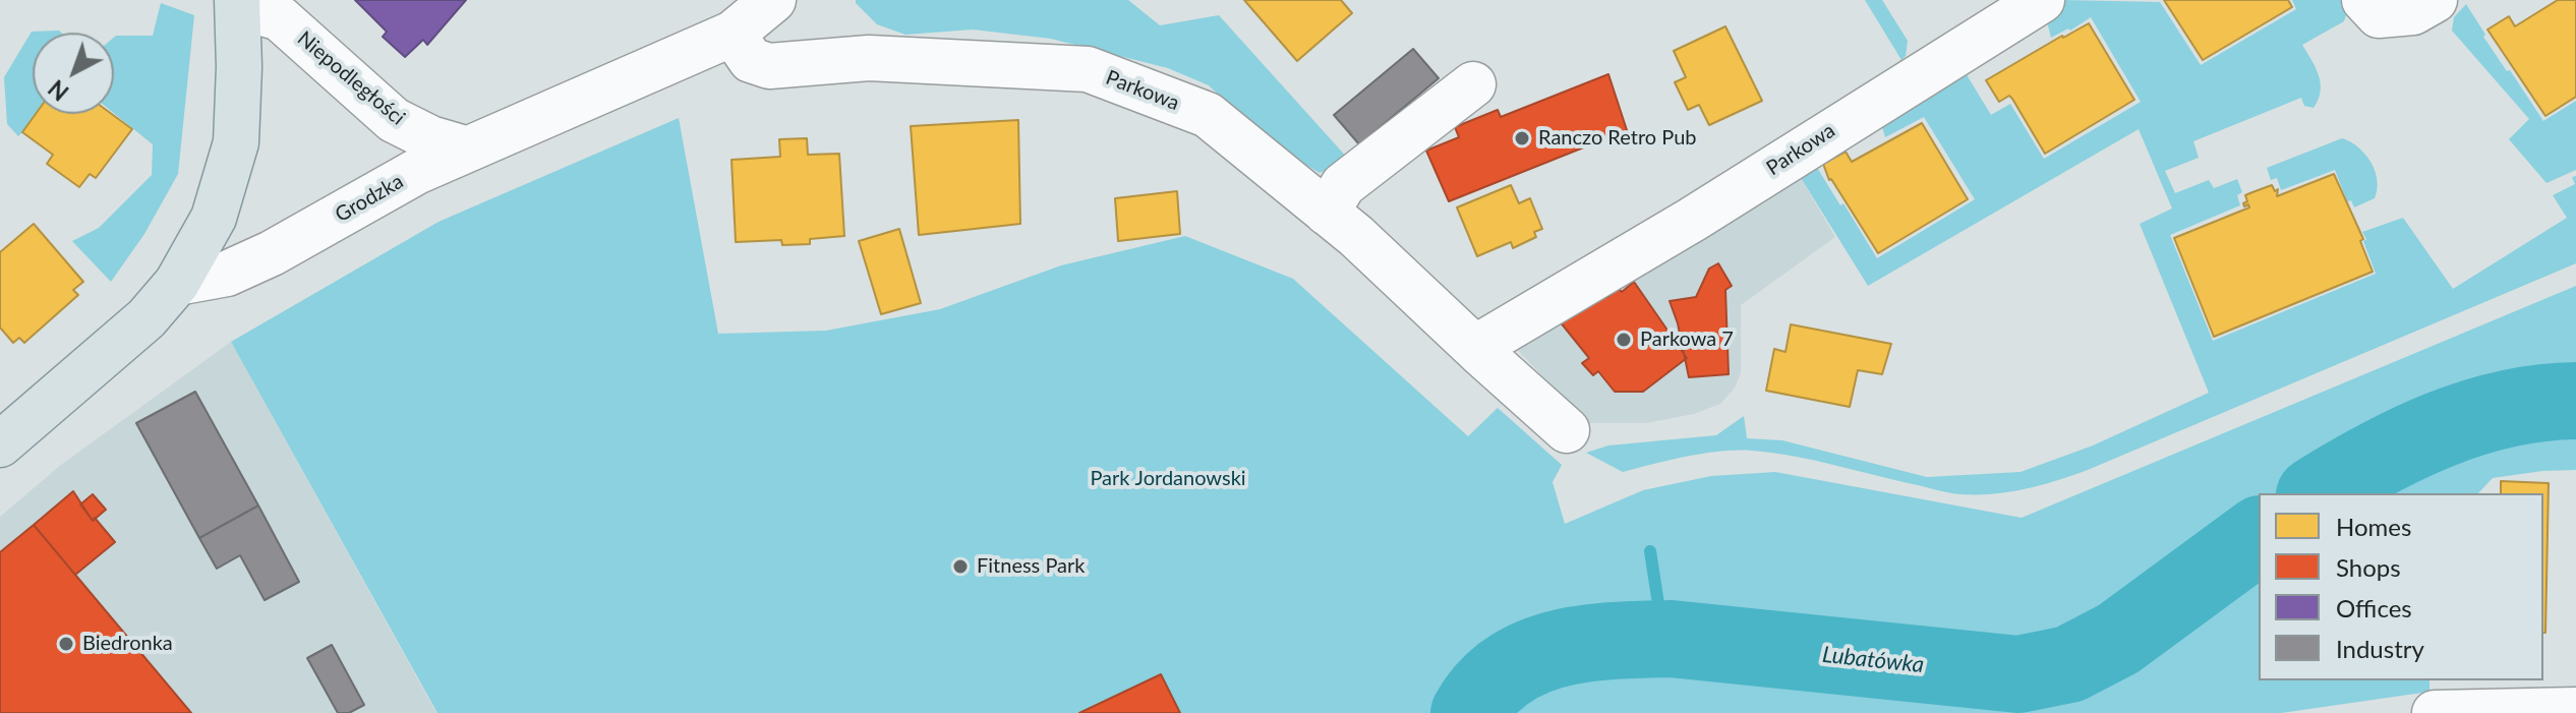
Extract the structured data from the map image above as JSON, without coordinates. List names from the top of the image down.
{
  "streets": {
    "main road": ["Niepodległości"],
    "street": ["Parkowa", "Grodzka"]
  },
  "crossings": [
    ["Niepodległości", "Grodzka"],
    ["Parkowa", "Grodzka"]
  ],
  "water": ["Lubatówka"],
  "parks": ["Park Jordanowski"],
  "places": [
    "Ranczo Retro Pub",
    "Parkowa 7",
    "Fitness Park",
    "Biedronka"
  ],
  "legend": [
    "Homes",
    "Shops",
    "Offices",
    "Industry"
  ],
  "north": "bottom left"
}
